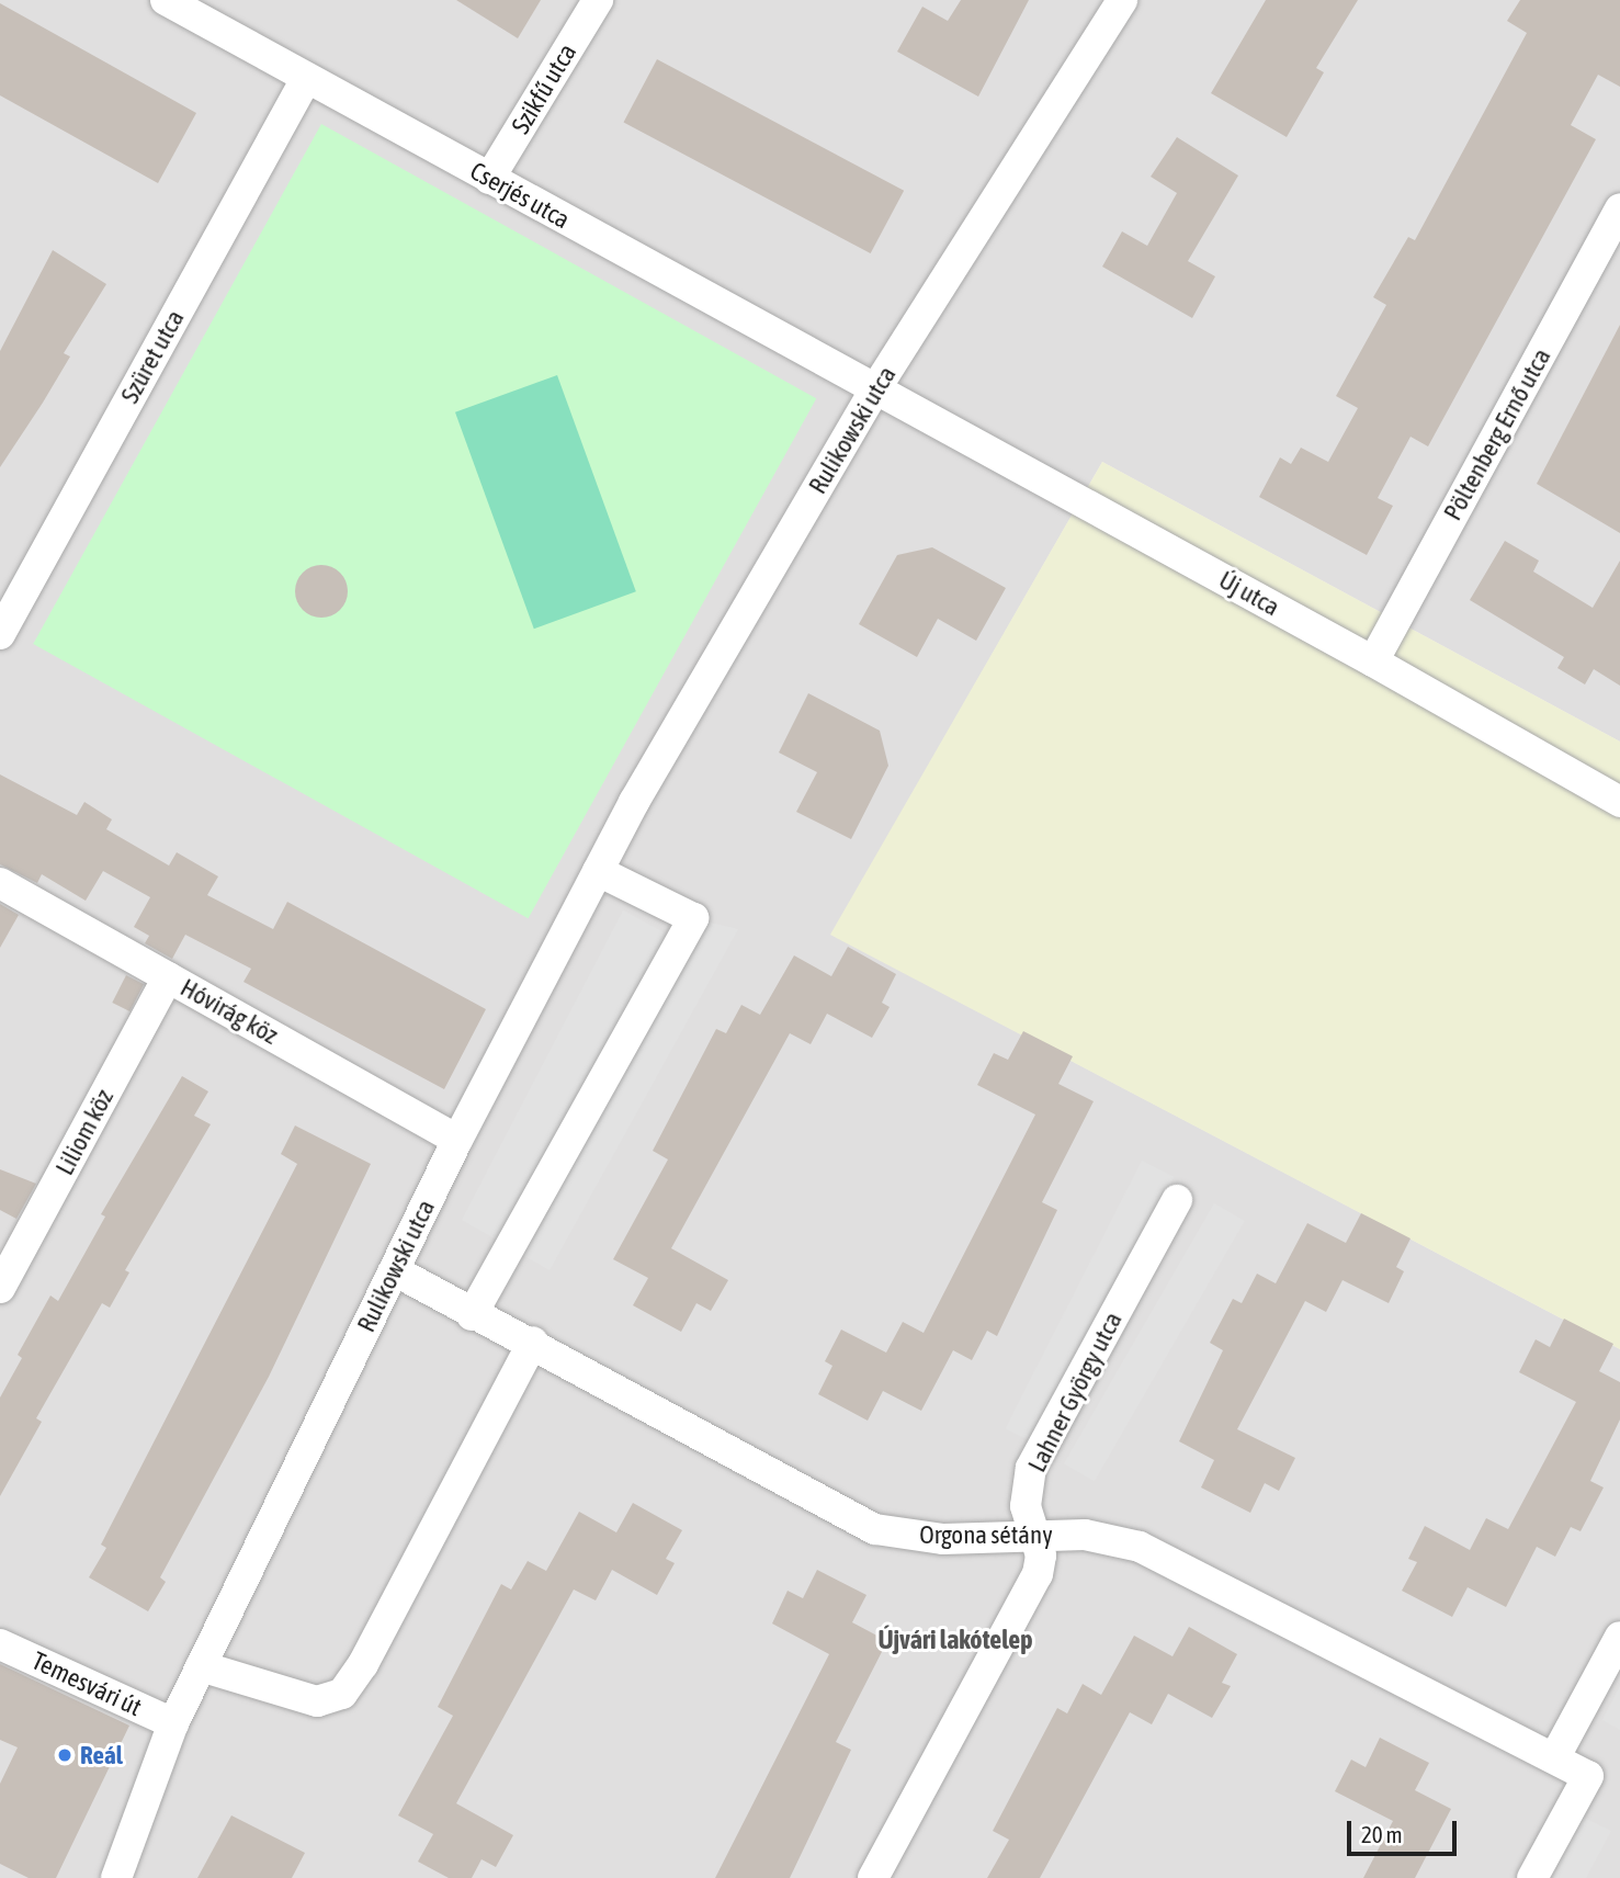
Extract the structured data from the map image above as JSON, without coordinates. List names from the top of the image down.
{
  "streets": {
    "street": [
      "Szikfű utca",
      "Cserjés utca",
      "Szüret utca",
      "Rulikowski utca",
      "Pöltenberg Ernő utca",
      "Új utca",
      "Hóvirág köz",
      "Liliom köz",
      "Lahner György utca",
      "Orgona sétány",
      "Temesvári út"
    ]
  },
  "crossings": [
    ["Szikfű utca", "Cserjés utca"],
    ["Cserjés utca", "Szüret utca"],
    ["Cserjés utca", "Rulikowski utca"],
    ["Cserjés utca", "Új utca"],
    ["Rulikowski utca", "Új utca"],
    ["Rulikowski utca", "Hóvirág köz"],
    ["Rulikowski utca", "Orgona sétány"],
    ["Rulikowski utca", "Temesvári út"],
    ["Pöltenberg Ernő utca", "Új utca"],
    ["Hóvirág köz", "Liliom köz"],
    ["Lahner György utca", "Orgona sétány"]
  ],
  "districts": ["Újvári lakótelep"],
  "places": ["Reál"],
  "scale_bar": "20 m"
}
